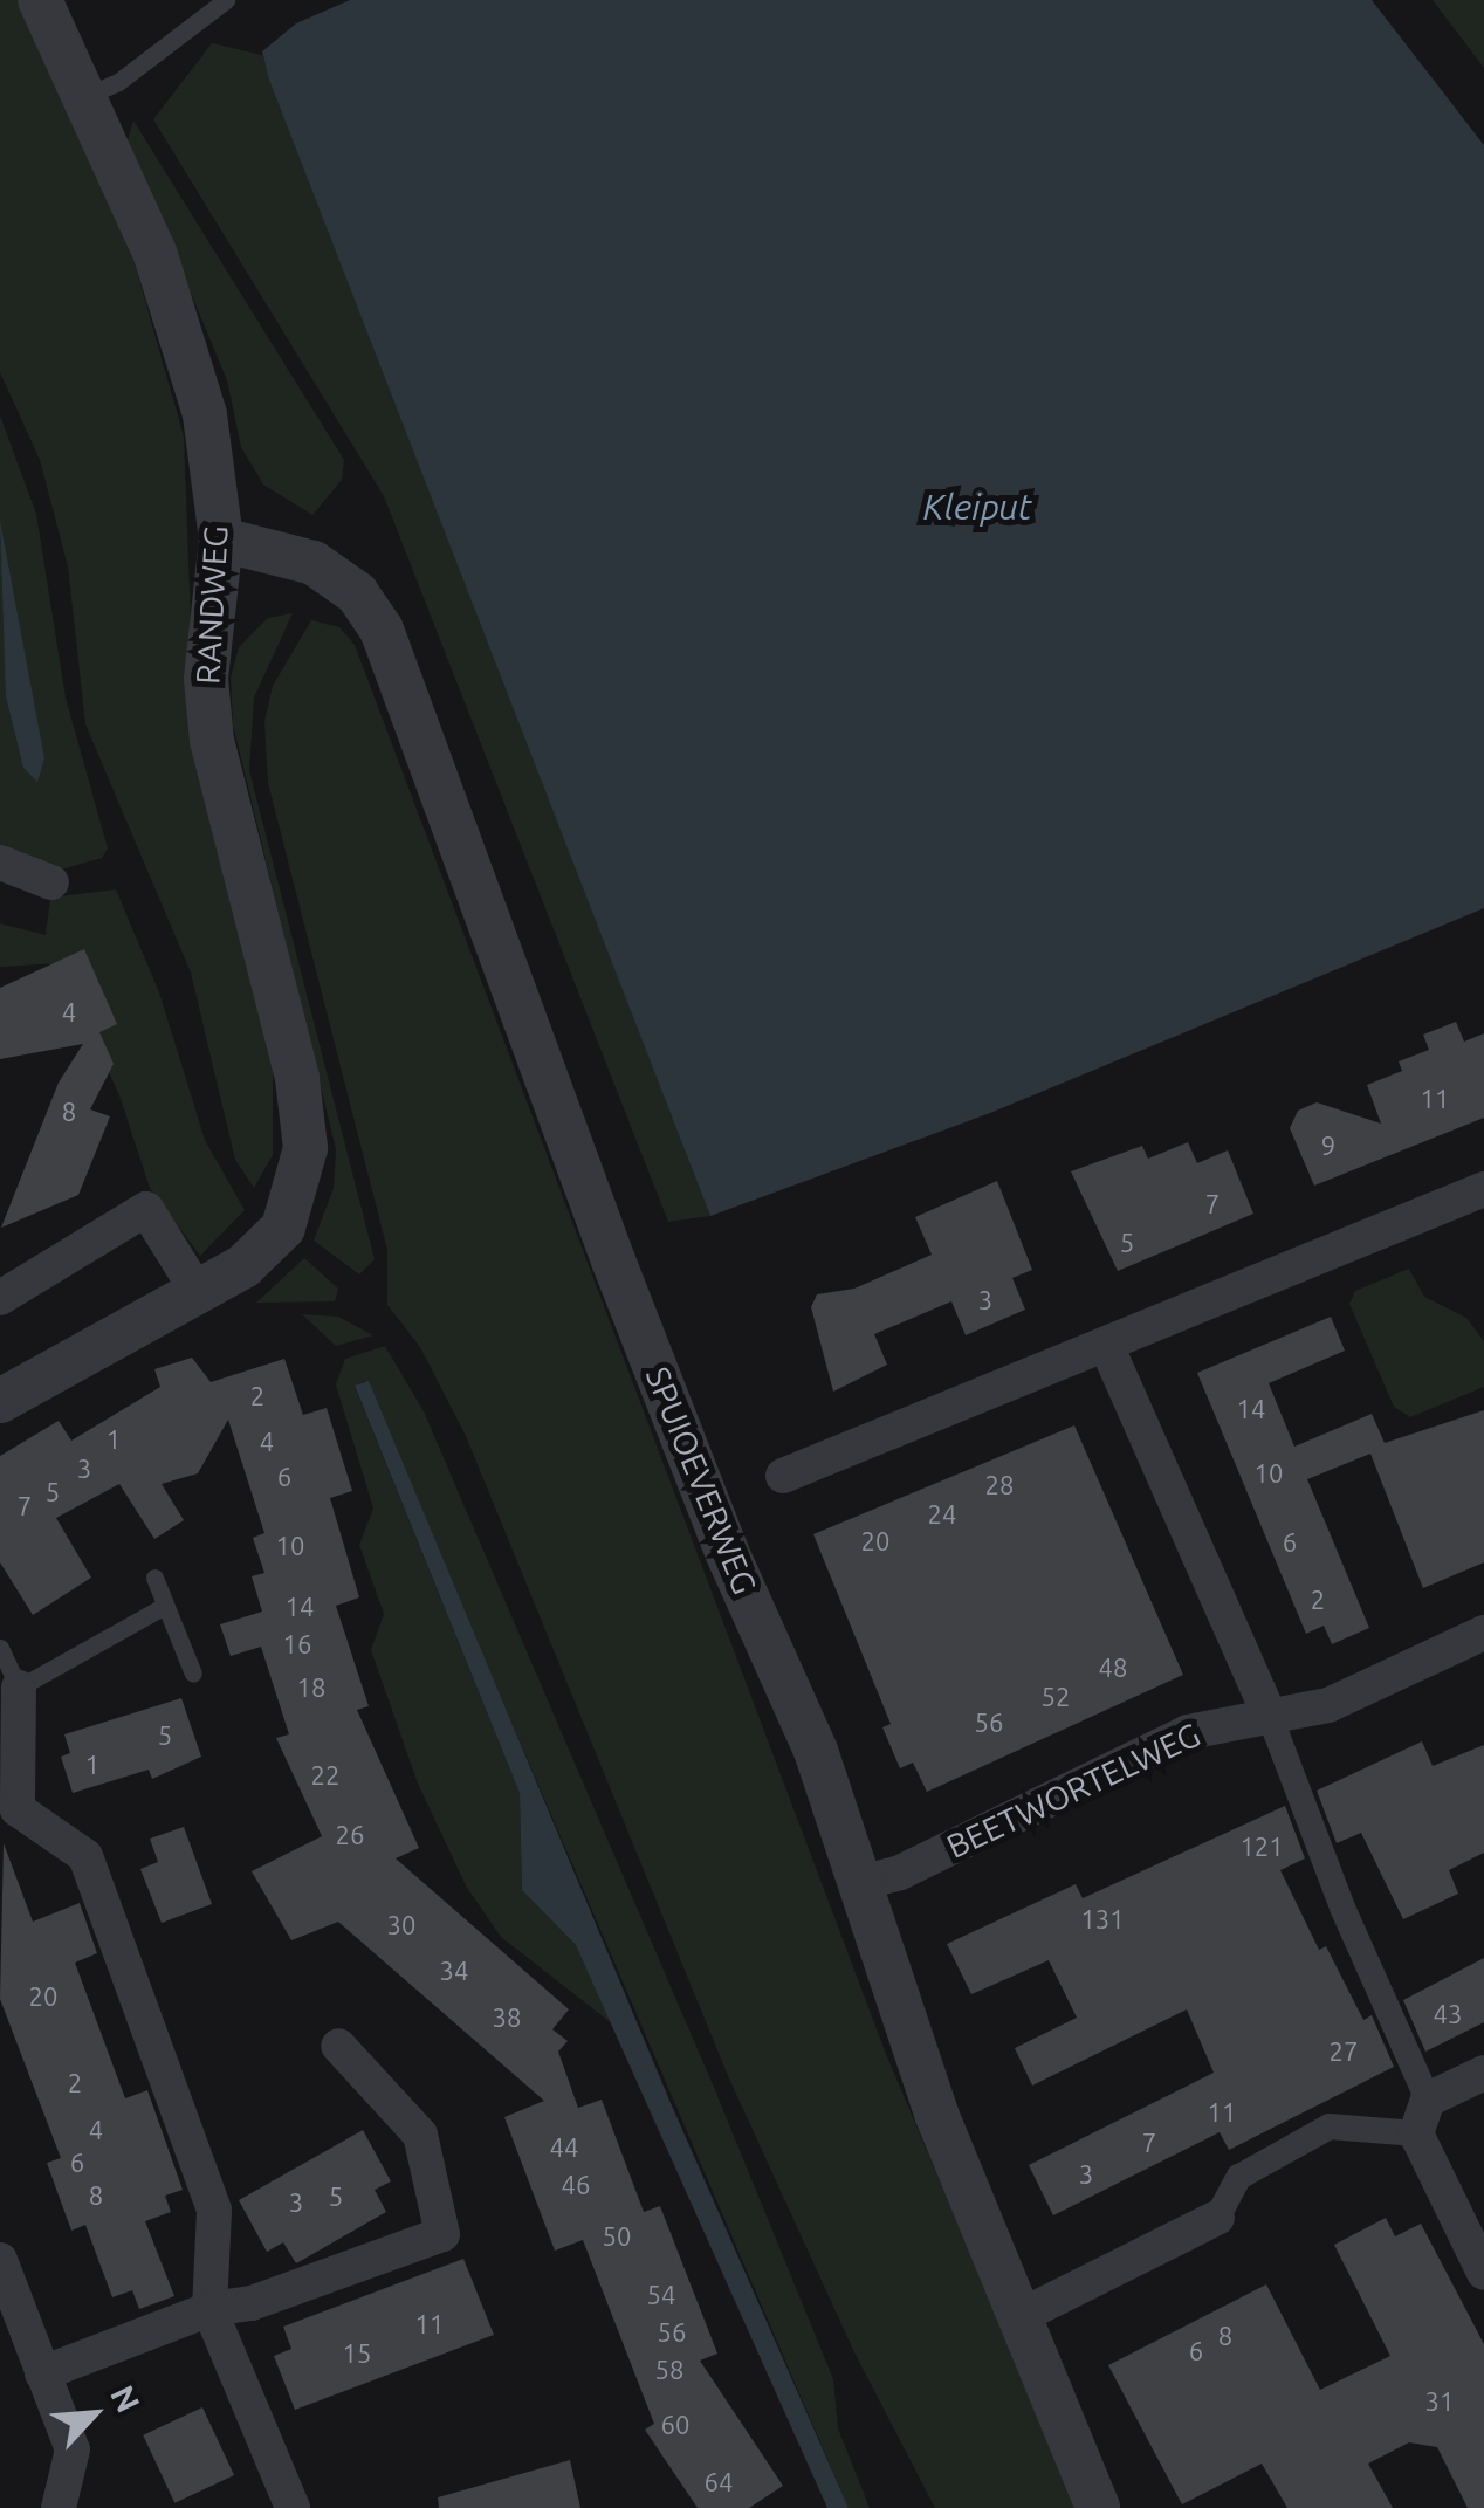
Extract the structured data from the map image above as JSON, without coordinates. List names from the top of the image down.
{
  "streets": {
    "street": ["RANDWEG", "SPUIOEVERWEG", "BEETWORTELWEG"]
  },
  "crossings": [
    ["RANDWEG", "SPUIOEVERWEG"],
    ["SPUIOEVERWEG", "BEETWORTELWEG"]
  ],
  "water": ["Kleiput"],
  "house_numbers": [
    "4",
    "11",
    "8",
    "9",
    "7",
    "5",
    "3",
    "2",
    "14",
    "1",
    "4",
    "3",
    "10",
    "6",
    "28",
    "5",
    "7",
    "24",
    "20",
    "6",
    "10",
    "2",
    "14",
    "16",
    "48",
    "18",
    "52",
    "56",
    "5",
    "1",
    "22",
    "26",
    "121",
    "131",
    "30",
    "34",
    "20",
    "43",
    "38",
    "27",
    "2",
    "11",
    "4",
    "7",
    "44",
    "6",
    "3",
    "46",
    "8",
    "5",
    "3",
    "50",
    "54",
    "11",
    "56",
    "8",
    "6",
    "15",
    "58",
    "31",
    "60",
    "64"
  ],
  "north": "top right"
}
